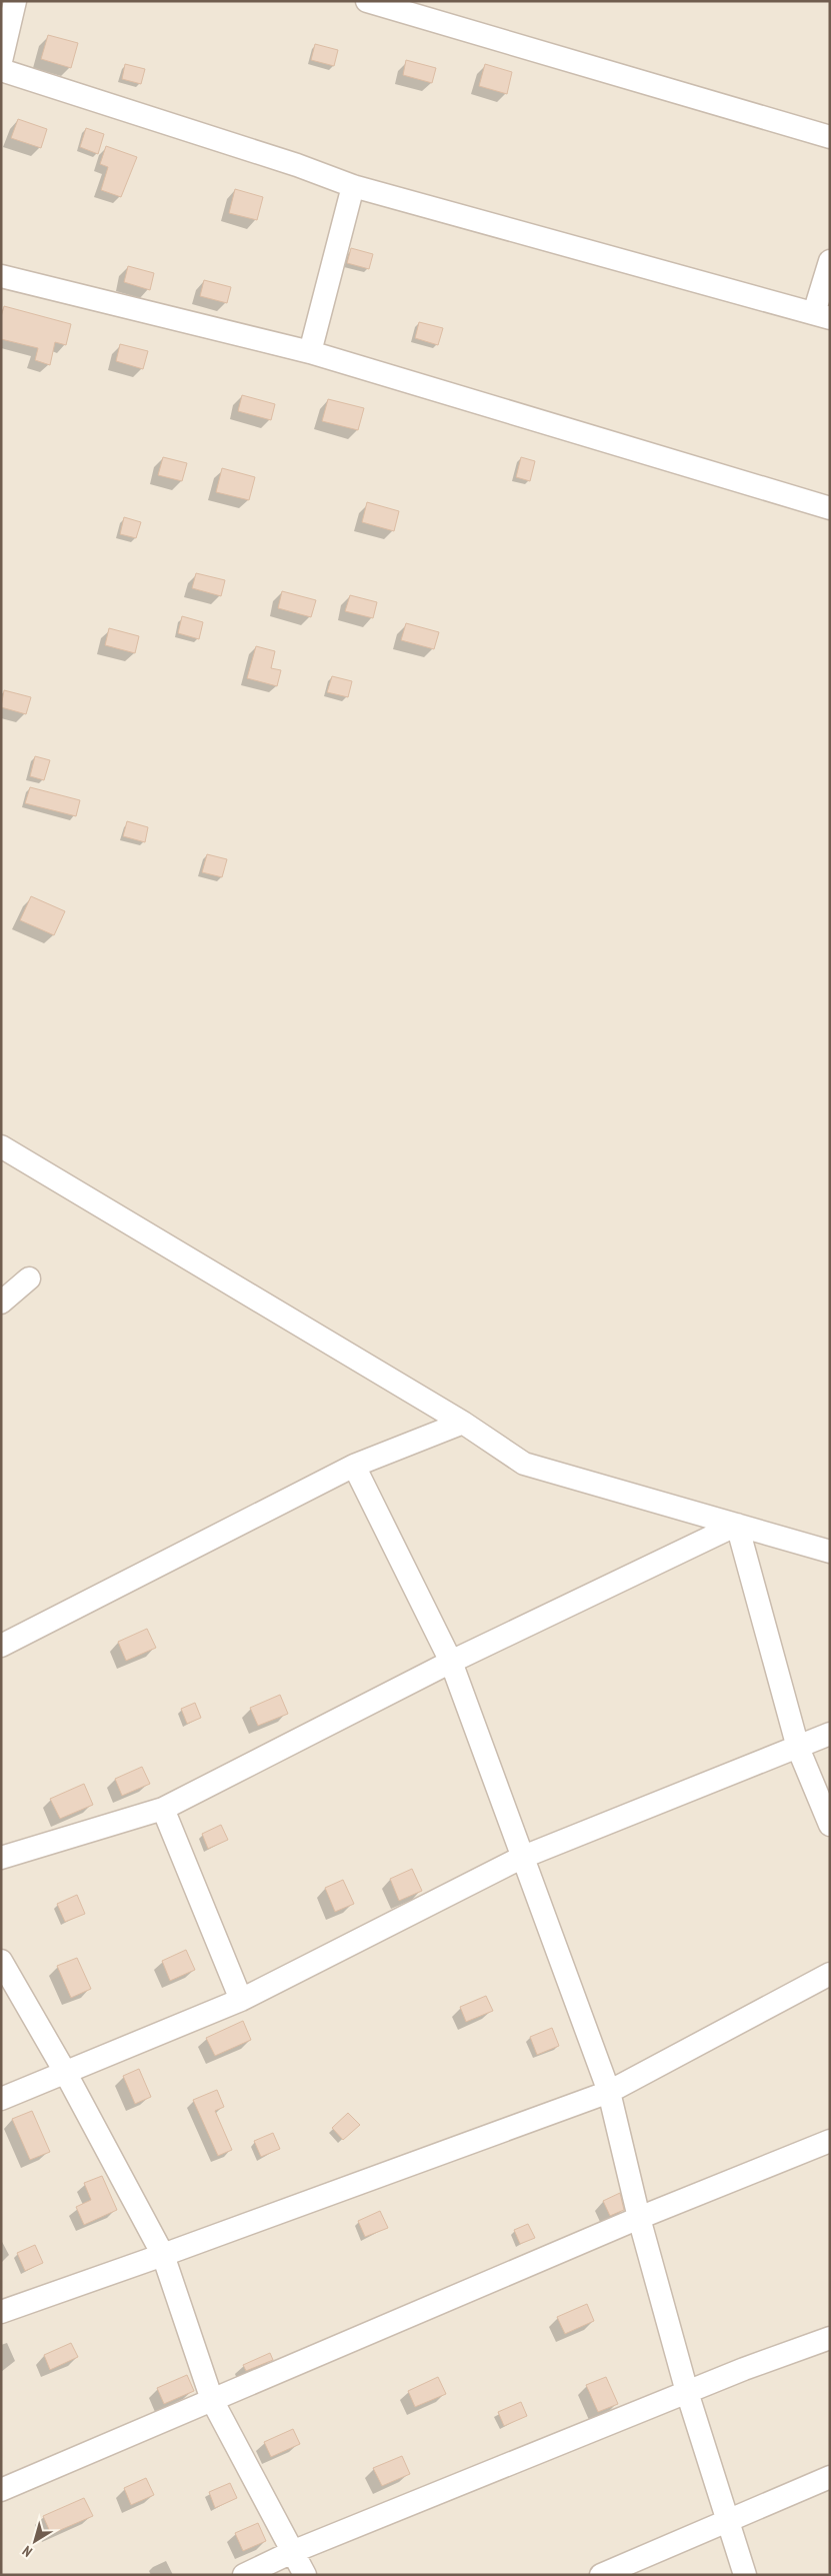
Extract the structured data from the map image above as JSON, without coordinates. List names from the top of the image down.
{
  "north": "bottom left"
}
